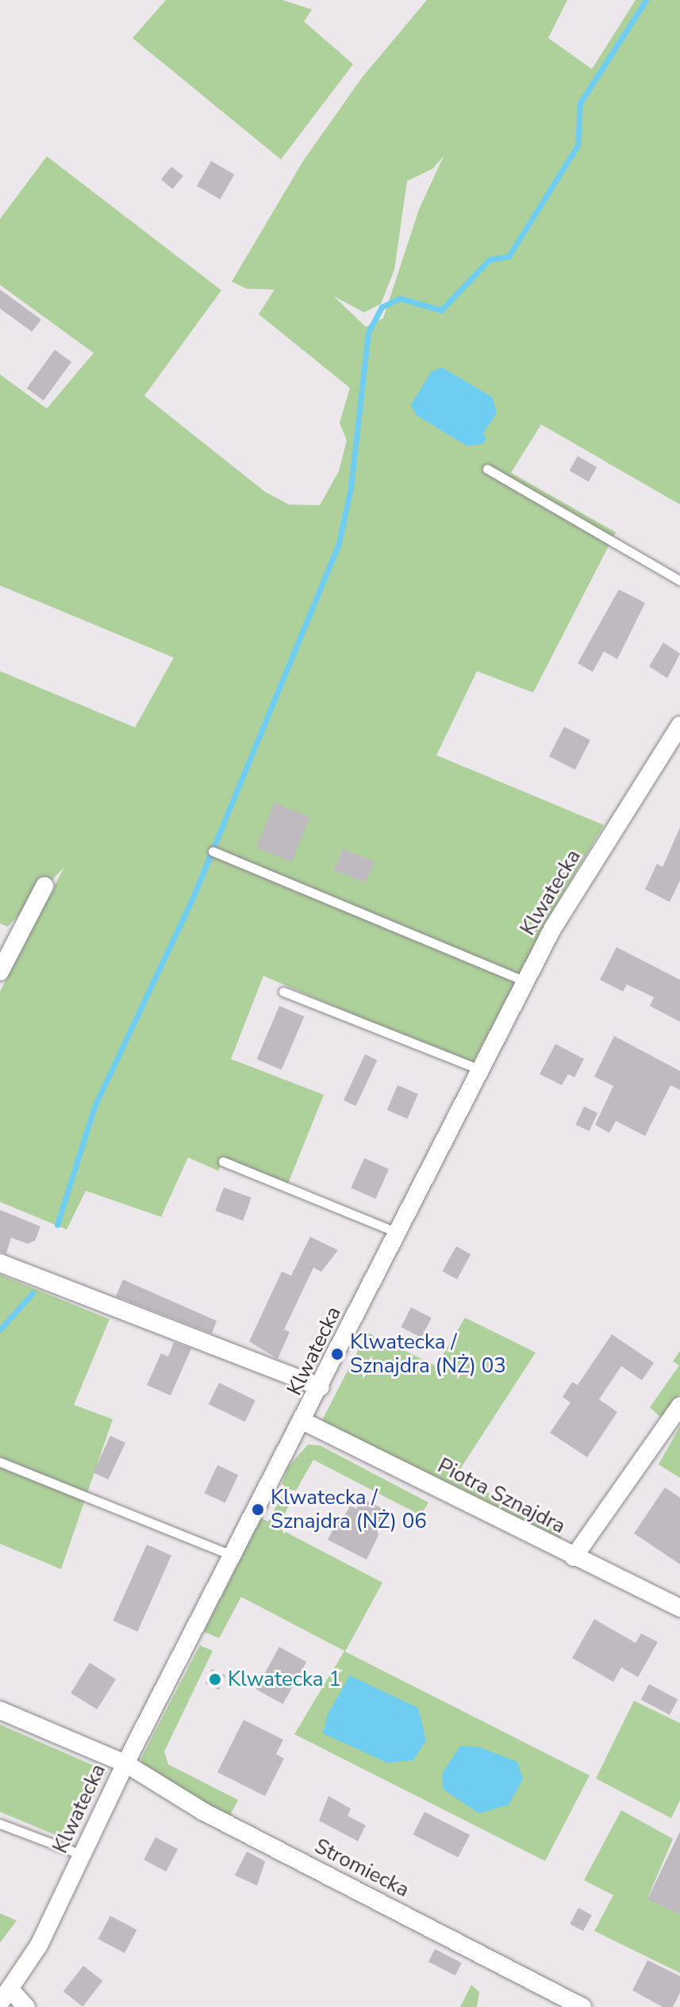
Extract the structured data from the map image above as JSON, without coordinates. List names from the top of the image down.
{
  "streets": {
    "street": ["Klwatecka", "Piotra Sznajdra", "Stromiecka"]
  },
  "crossings": [
    ["Klwatecka", "Piotra Sznajdra"],
    ["Klwatecka", "Stromiecka"]
  ],
  "places": ["Klwatecka / Sznajdra (NŻ) 03", "Klwatecka / Sznajdra (NŻ) 06", "Klwatecka 1"]
}
